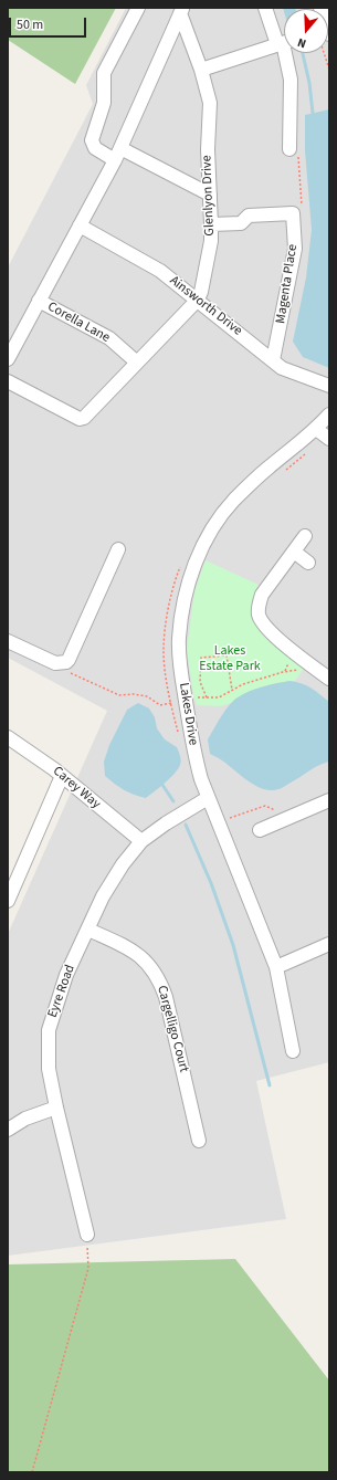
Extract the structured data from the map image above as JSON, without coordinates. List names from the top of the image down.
{
  "streets": {
    "street": [
      "Glenlyon Drive",
      "Magenta Place",
      "Ainsworth Drive",
      "Corella Lane",
      "Lakes Drive",
      "Carey Way",
      "Eyre Road",
      "Cargelligo Court"
    ]
  },
  "crossings": [
    ["Glenlyon Drive", "Magenta Place"],
    ["Glenlyon Drive", "Ainsworth Drive"],
    ["Glenlyon Drive", "Corella Lane"],
    ["Magenta Place", "Ainsworth Drive"],
    ["Lakes Drive", "Eyre Road"],
    ["Carey Way", "Eyre Road"],
    ["Eyre Road", "Cargelligo Court"]
  ],
  "parks": ["Lakes Estate Park"],
  "scale_bar": "50 m",
  "north": "bottom"
}
